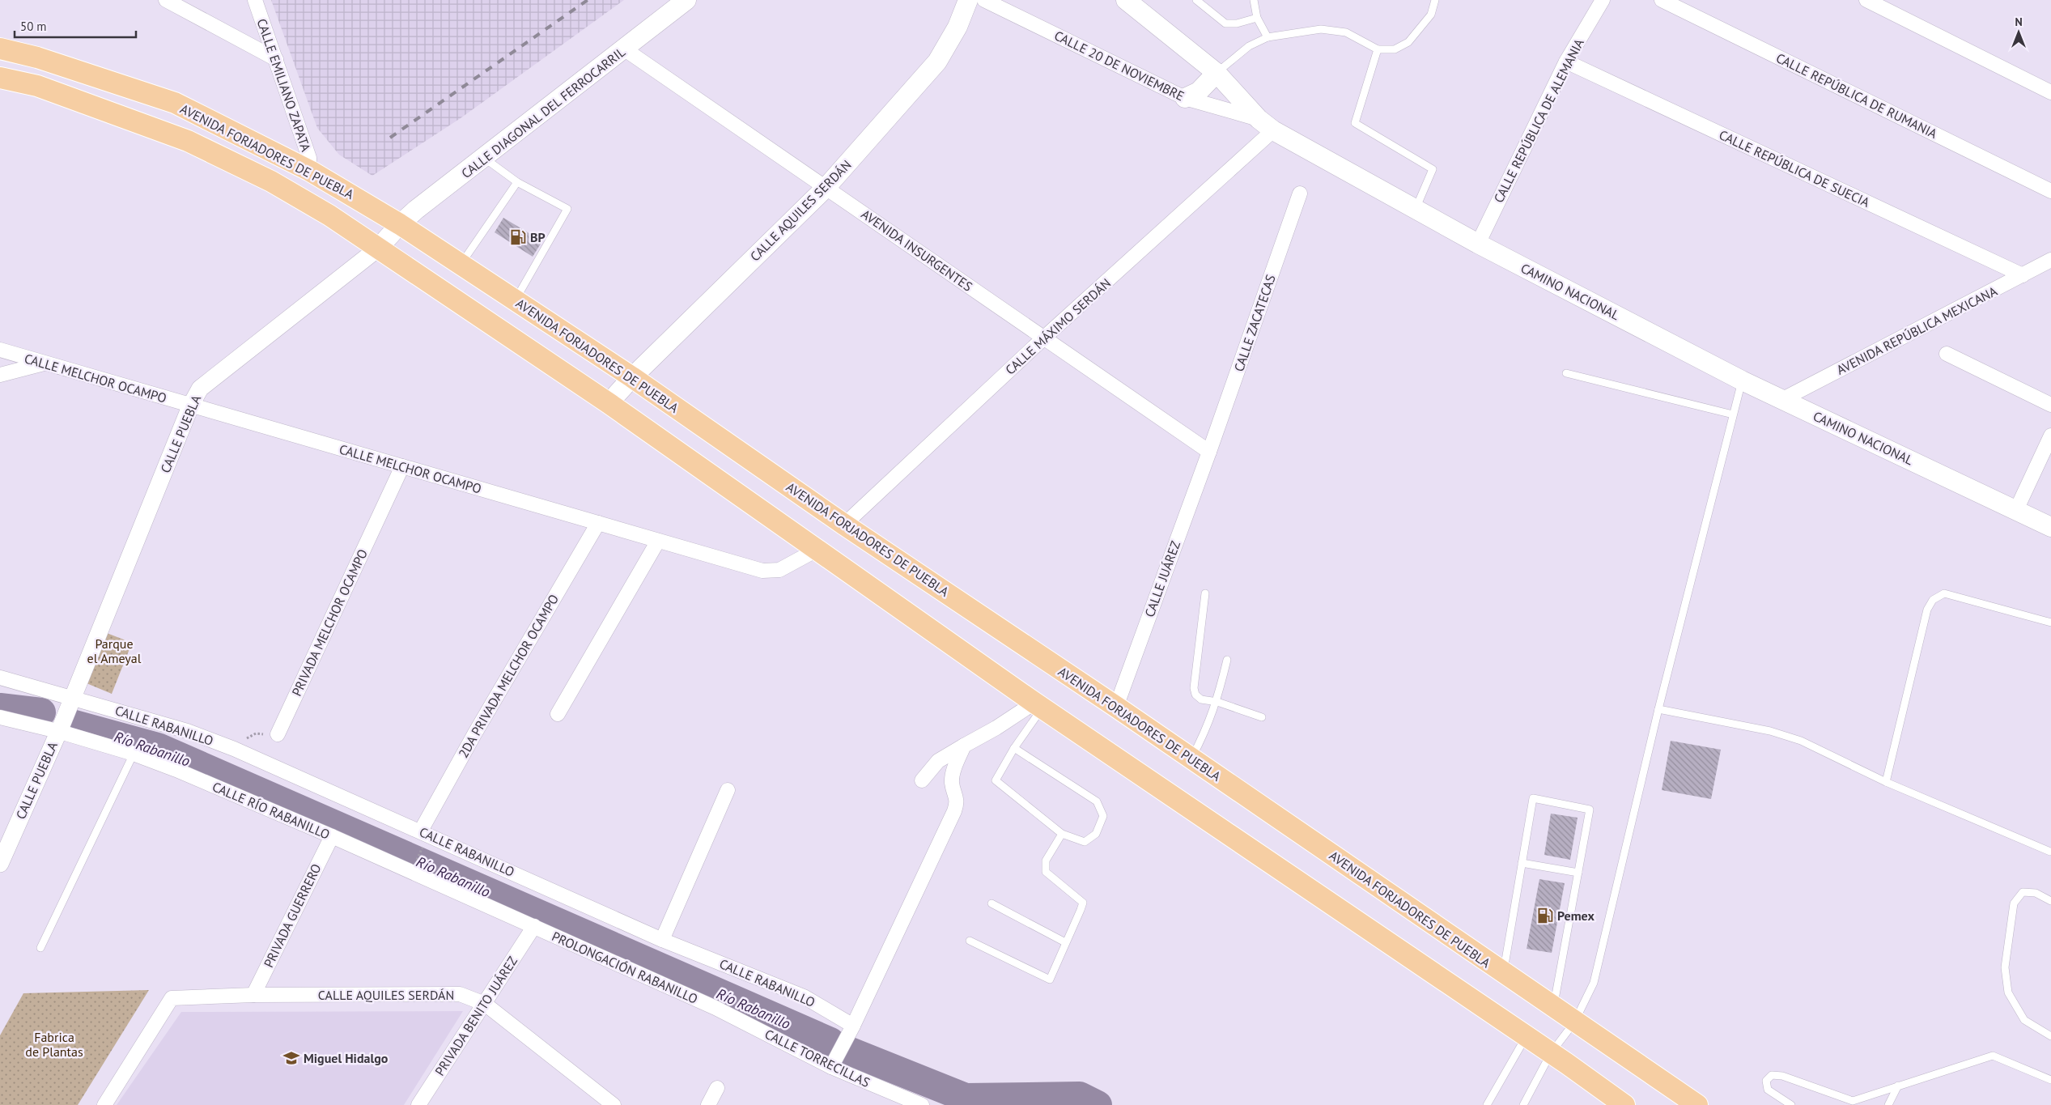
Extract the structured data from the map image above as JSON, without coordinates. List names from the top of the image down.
{
  "streets": {
    "main road": [
      "CALLE DIAGONAL DEL FERROCARRIL",
      "AVENIDA FORJADORES DE PUEBLA",
      "CALLE AQUILES SERDÁN",
      "CAMINO NACIONAL",
      "CALLE PUEBLA"
    ],
    "street": [
      "CALLE 20 DE NOVIEMBRE",
      "CALLE EMILIANO ZAPATA",
      "CALLE REPÚBLICA DE RUMANIA",
      "CALLE REPÚBLICA DE ALEMANIA",
      "CALLE REPÚBLICA DE SUECIA",
      "AVENIDA INSURGENTES",
      "CALLE ZACATECAS",
      "CALLE MÁXIMO SERDÁN",
      "AVENIDA REPÚBLICA MEXICANA",
      "CALLE MELCHOR OCAMPO",
      "CALLE JUÁREZ",
      "PRIVADA MELCHOR OCAMPO",
      "2DA PRIVADA MELCHOR OCAMPO",
      "CALLE RABANILLO",
      "CALLE RÍO RABANILLO",
      "PRIVADA GUERRERO",
      "PROLONGACIÓN RABANILLO",
      "PRIVADA BENITO JUÁREZ",
      "CALLE TORRECILLAS"
    ]
  },
  "crossings": [
    ["CALLE 20 DE NOVIEMBRE", "CAMINO NACIONAL"],
    ["CALLE 20 DE NOVIEMBRE", "CALLE MÁXIMO SERDÁN"],
    ["CALLE EMILIANO ZAPATA", "AVENIDA FORJADORES DE PUEBLA"],
    ["CALLE DIAGONAL DEL FERROCARRIL", "AVENIDA FORJADORES DE PUEBLA"],
    ["CALLE DIAGONAL DEL FERROCARRIL", "AVENIDA INSURGENTES"],
    ["CALLE DIAGONAL DEL FERROCARRIL", "CALLE PUEBLA"],
    ["CALLE REPÚBLICA DE ALEMANIA", "CALLE REPÚBLICA DE SUECIA"],
    ["CALLE REPÚBLICA DE ALEMANIA", "CAMINO NACIONAL"],
    ["AVENIDA FORJADORES DE PUEBLA", "CALLE AQUILES SERDÁN"],
    ["AVENIDA FORJADORES DE PUEBLA", "CALLE MÁXIMO SERDÁN"],
    ["AVENIDA FORJADORES DE PUEBLA", "CALLE MELCHOR OCAMPO"],
    ["AVENIDA FORJADORES DE PUEBLA", "CALLE PUEBLA"],
    ["AVENIDA FORJADORES DE PUEBLA", "CALLE JUÁREZ"],
    ["CALLE REPÚBLICA DE SUECIA", "AVENIDA REPÚBLICA MEXICANA"],
    ["CALLE AQUILES SERDÁN", "AVENIDA INSURGENTES"],
    ["CALLE AQUILES SERDÁN", "PRIVADA GUERRERO"],
    ["CALLE AQUILES SERDÁN", "PRIVADA BENITO JUÁREZ"],
    ["AVENIDA INSURGENTES", "CALLE ZACATECAS"],
    ["AVENIDA INSURGENTES", "CALLE MÁXIMO SERDÁN"],
    ["AVENIDA INSURGENTES", "CALLE JUÁREZ"],
    ["CAMINO NACIONAL", "CALLE MÁXIMO SERDÁN"],
    ["CAMINO NACIONAL", "AVENIDA REPÚBLICA MEXICANA"],
    ["CALLE ZACATECAS", "CALLE JUÁREZ"],
    ["CALLE MELCHOR OCAMPO", "CALLE PUEBLA"],
    ["CALLE MELCHOR OCAMPO", "PRIVADA MELCHOR OCAMPO"],
    ["CALLE MELCHOR OCAMPO", "2DA PRIVADA MELCHOR OCAMPO"],
    ["CALLE PUEBLA", "CALLE RABANILLO"],
    ["CALLE PUEBLA", "CALLE RÍO RABANILLO"],
    ["2DA PRIVADA MELCHOR OCAMPO", "CALLE RABANILLO"],
    ["CALLE RÍO RABANILLO", "PRIVADA GUERRERO"],
    ["CALLE RÍO RABANILLO", "PROLONGACIÓN RABANILLO"],
    ["CALLE RÍO RABANILLO", "PRIVADA BENITO JUÁREZ"],
    ["PROLONGACIÓN RABANILLO", "PRIVADA BENITO JUÁREZ"],
    ["PROLONGACIÓN RABANILLO", "CALLE TORRECILLAS"]
  ],
  "water": ["Río Rabanillo"],
  "parks": ["Parque el Ameyal", "Fabrica de Plantas"],
  "places": {
    "fuel station": ["BP", "Pemex"],
    "school or university": ["Miguel Hidalgo"]
  },
  "scale_bar": "50 m",
  "north": "top"
}
